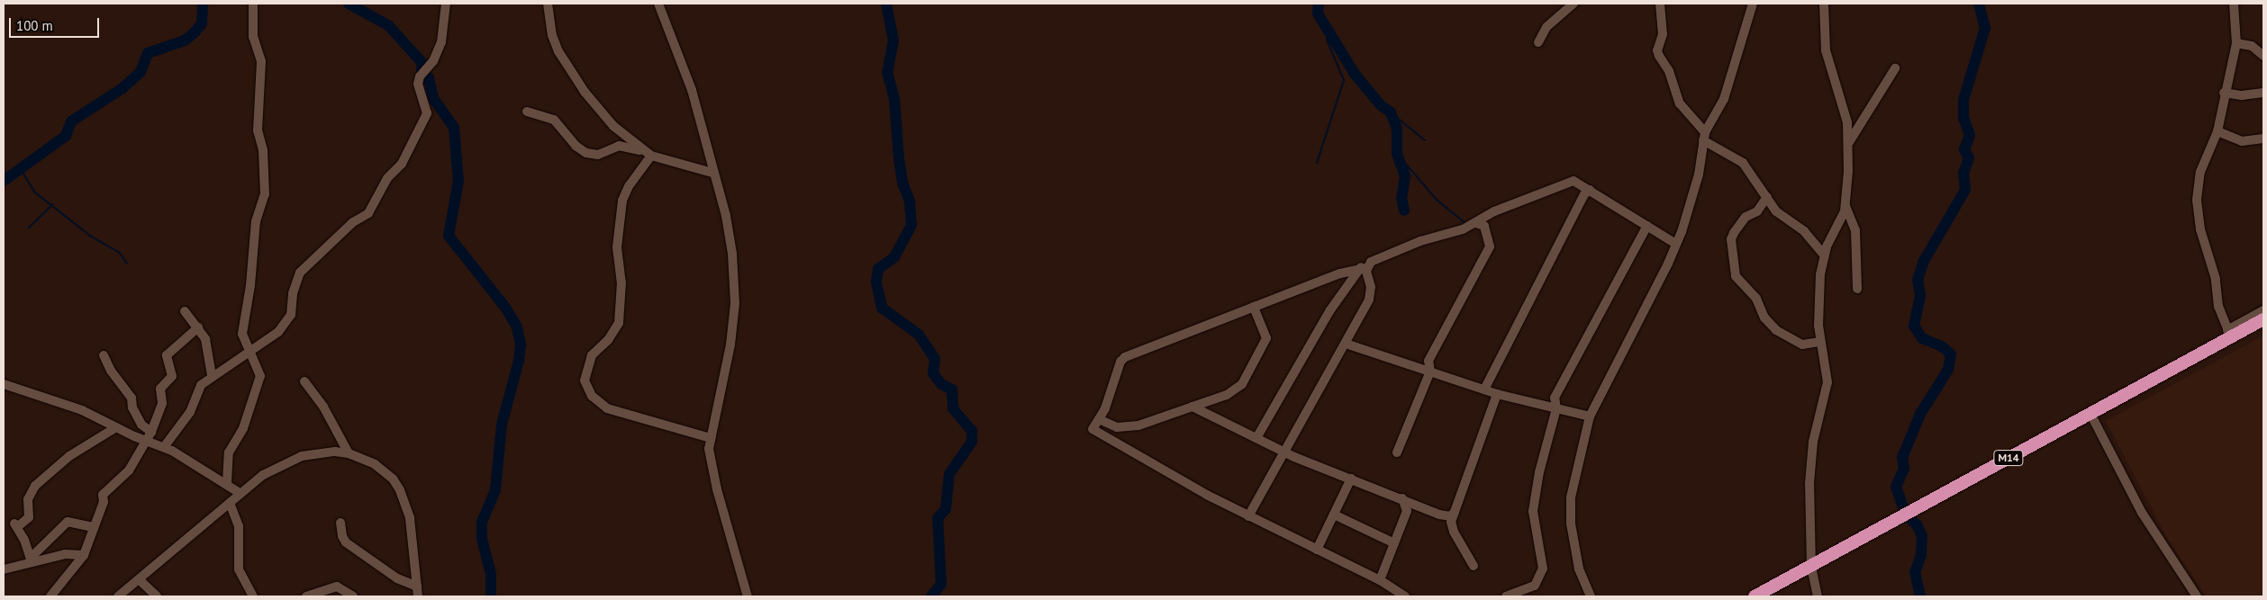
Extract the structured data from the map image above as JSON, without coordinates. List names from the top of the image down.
{
  "streets": {
    "highway": ["M14"]
  },
  "scale_bar": "100 m"
}
